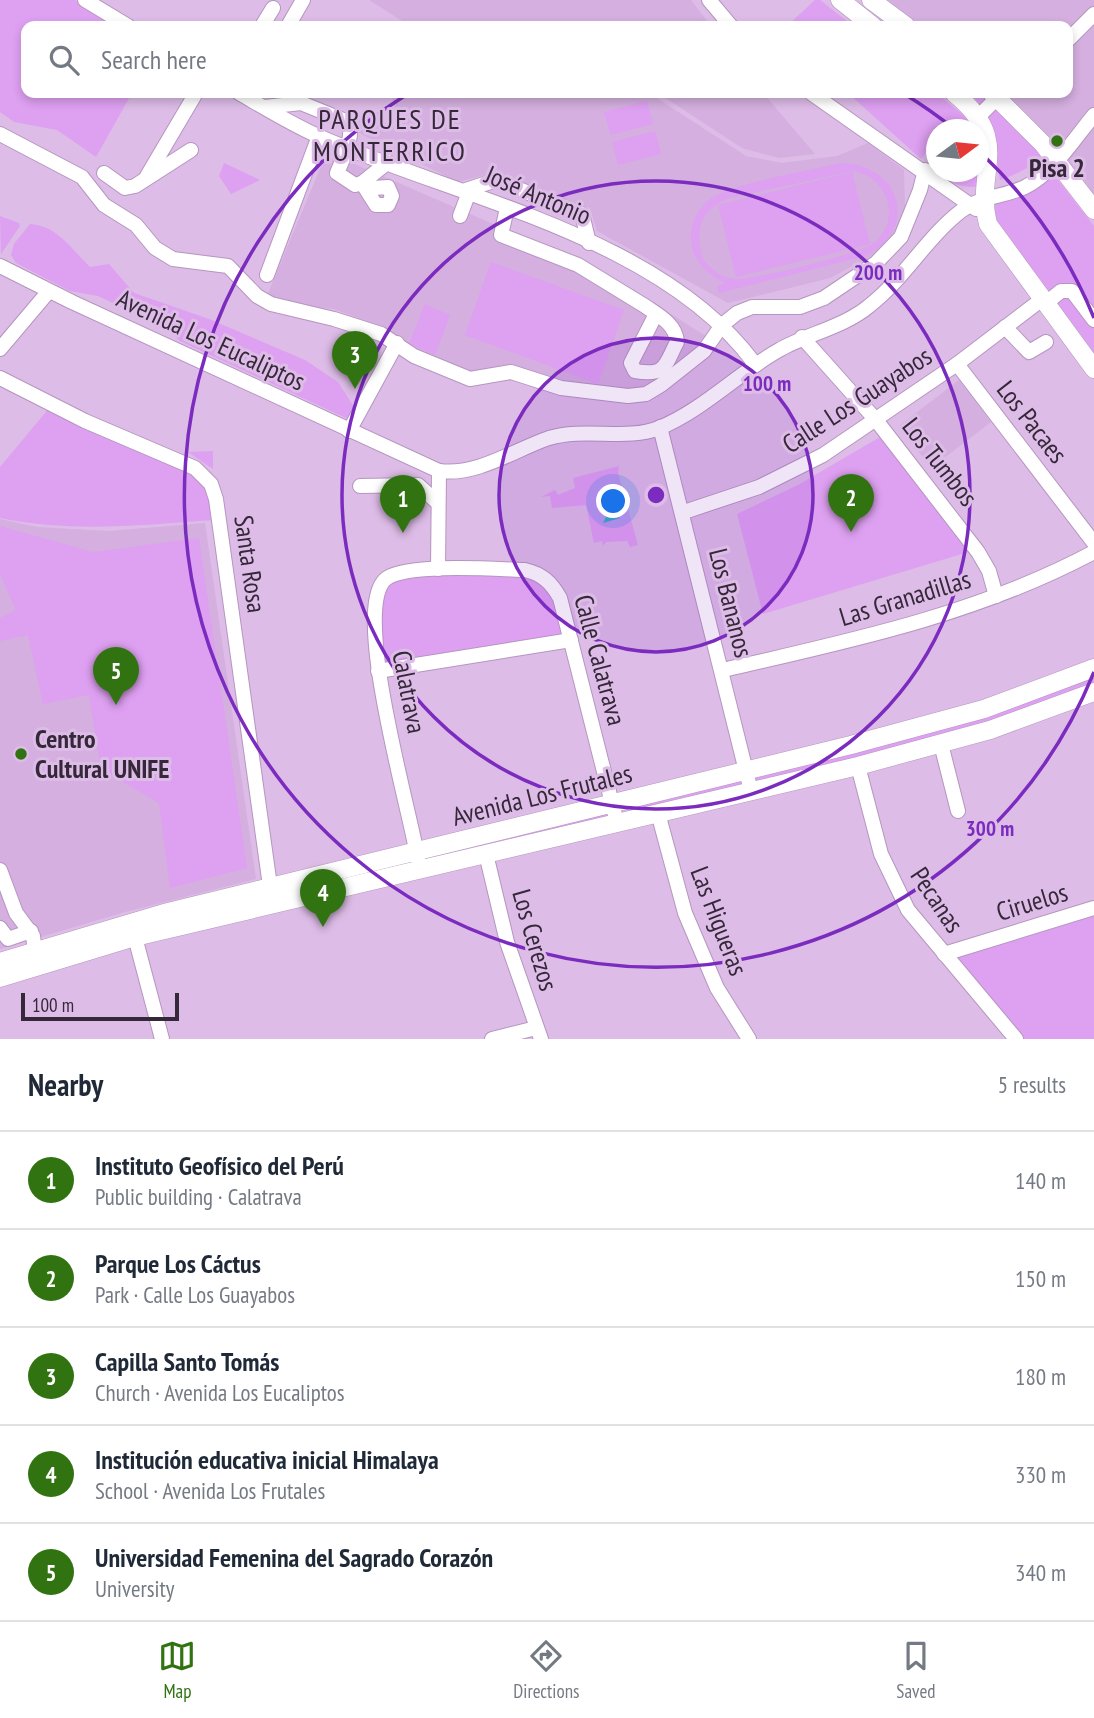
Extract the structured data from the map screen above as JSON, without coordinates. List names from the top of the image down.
{
  "streets": {
    "main road": ["Avenida Los Frutales"],
    "street": [
      "José Antonio",
      "Avenida Los Eucaliptos",
      "Calle Los Guayabos",
      "Los Pacaes",
      "Los Tumbos",
      "Santa Rosa",
      "Las Granadillas",
      "Los Bananos",
      "Calle Calatrava",
      "Calatrava",
      "Pecanas",
      "Ciruelos",
      "Las Higueras",
      "Los Cerezos"
    ]
  },
  "crossings": [
    ["José Antonio", "Avenida Los Eucaliptos"],
    ["Avenida Los Eucaliptos", "Los Tumbos"],
    ["Avenida Los Eucaliptos", "Los Bananos"],
    ["Calle Los Guayabos", "Los Pacaes"],
    ["Calle Los Guayabos", "Los Tumbos"],
    ["Calle Los Guayabos", "Los Bananos"],
    ["Los Tumbos", "Las Granadillas"],
    ["Santa Rosa", "Avenida Los Frutales"],
    ["Las Granadillas", "Los Bananos"],
    ["Los Bananos", "Avenida Los Frutales"],
    ["Calle Calatrava", "Calatrava"],
    ["Calle Calatrava", "Avenida Los Frutales"],
    ["Calatrava", "Avenida Los Frutales"],
    ["Avenida Los Frutales", "Pecanas"],
    ["Avenida Los Frutales", "Las Higueras"],
    ["Avenida Los Frutales", "Los Cerezos"],
    ["Pecanas", "Ciruelos"]
  ],
  "districts": ["PARQUES DE MONTERRICO"],
  "places": ["Pisa 2", "Centro Cultural UNIFE"],
  "scale_bar": "100 m",
  "north": "right",
  "page": {
    "search": "Search here",
    "pins": [
      "3",
      "2",
      "1",
      "5",
      "4"
    ],
    "scale": "100 m",
    "heading": ["Nearby", "5 results"],
    "list": [
      {
        "mark": "1",
        "name": "Instituto Geofísico del Perú",
        "note": "Public building · Calatrava",
        "value": "140 m"
      },
      {
        "mark": "2",
        "name": "Parque Los Cáctus",
        "note": "Park · Calle Los Guayabos",
        "value": "150 m"
      },
      {
        "mark": "3",
        "name": "Capilla Santo Tomás",
        "note": "Church · Avenida Los Eucaliptos",
        "value": "180 m"
      },
      {
        "mark": "4",
        "name": "Institución educativa inicial Himalaya",
        "note": "School · Avenida Los Frutales",
        "value": "330 m"
      },
      {
        "mark": "5",
        "name": "Universidad Femenina del Sagrado Corazón",
        "note": "University",
        "value": "340 m"
      }
    ],
    "nav": ["Map", "Directions", "Saved"]
  },
  "rings": ["200 m", "100 m", "300 m"]
}
